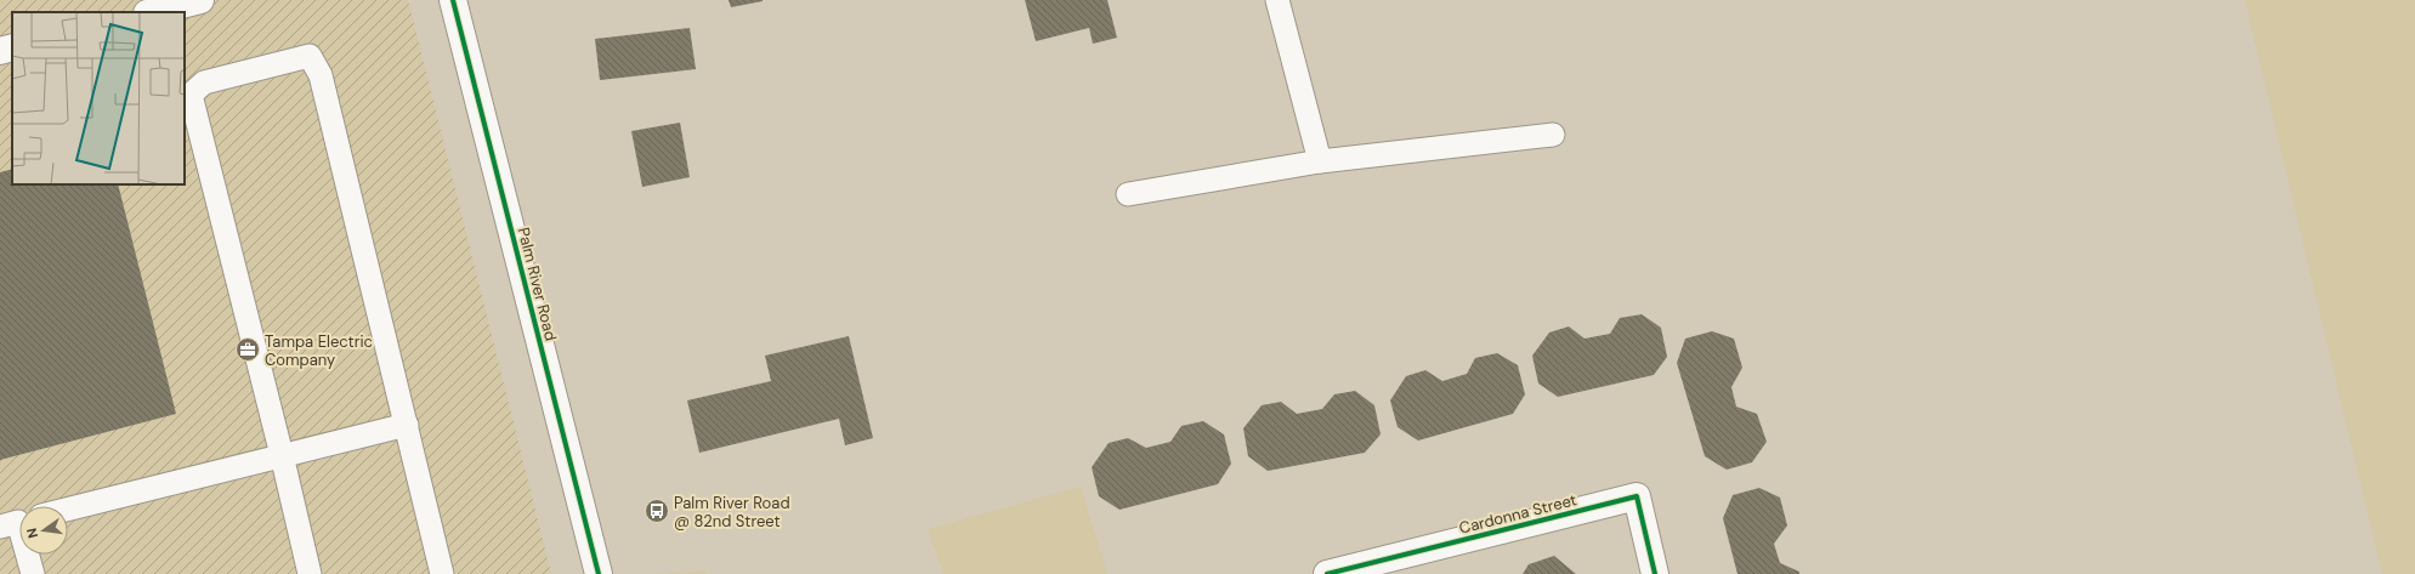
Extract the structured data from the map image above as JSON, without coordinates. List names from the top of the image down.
{
  "streets": {
    "street": ["Palm River Road", "Cardonna Street"]
  },
  "places": {
    "office": ["Tampa Electric Company"],
    "bus stop": ["Palm River Road @ 82nd Street"]
  },
  "north": "left"
}
